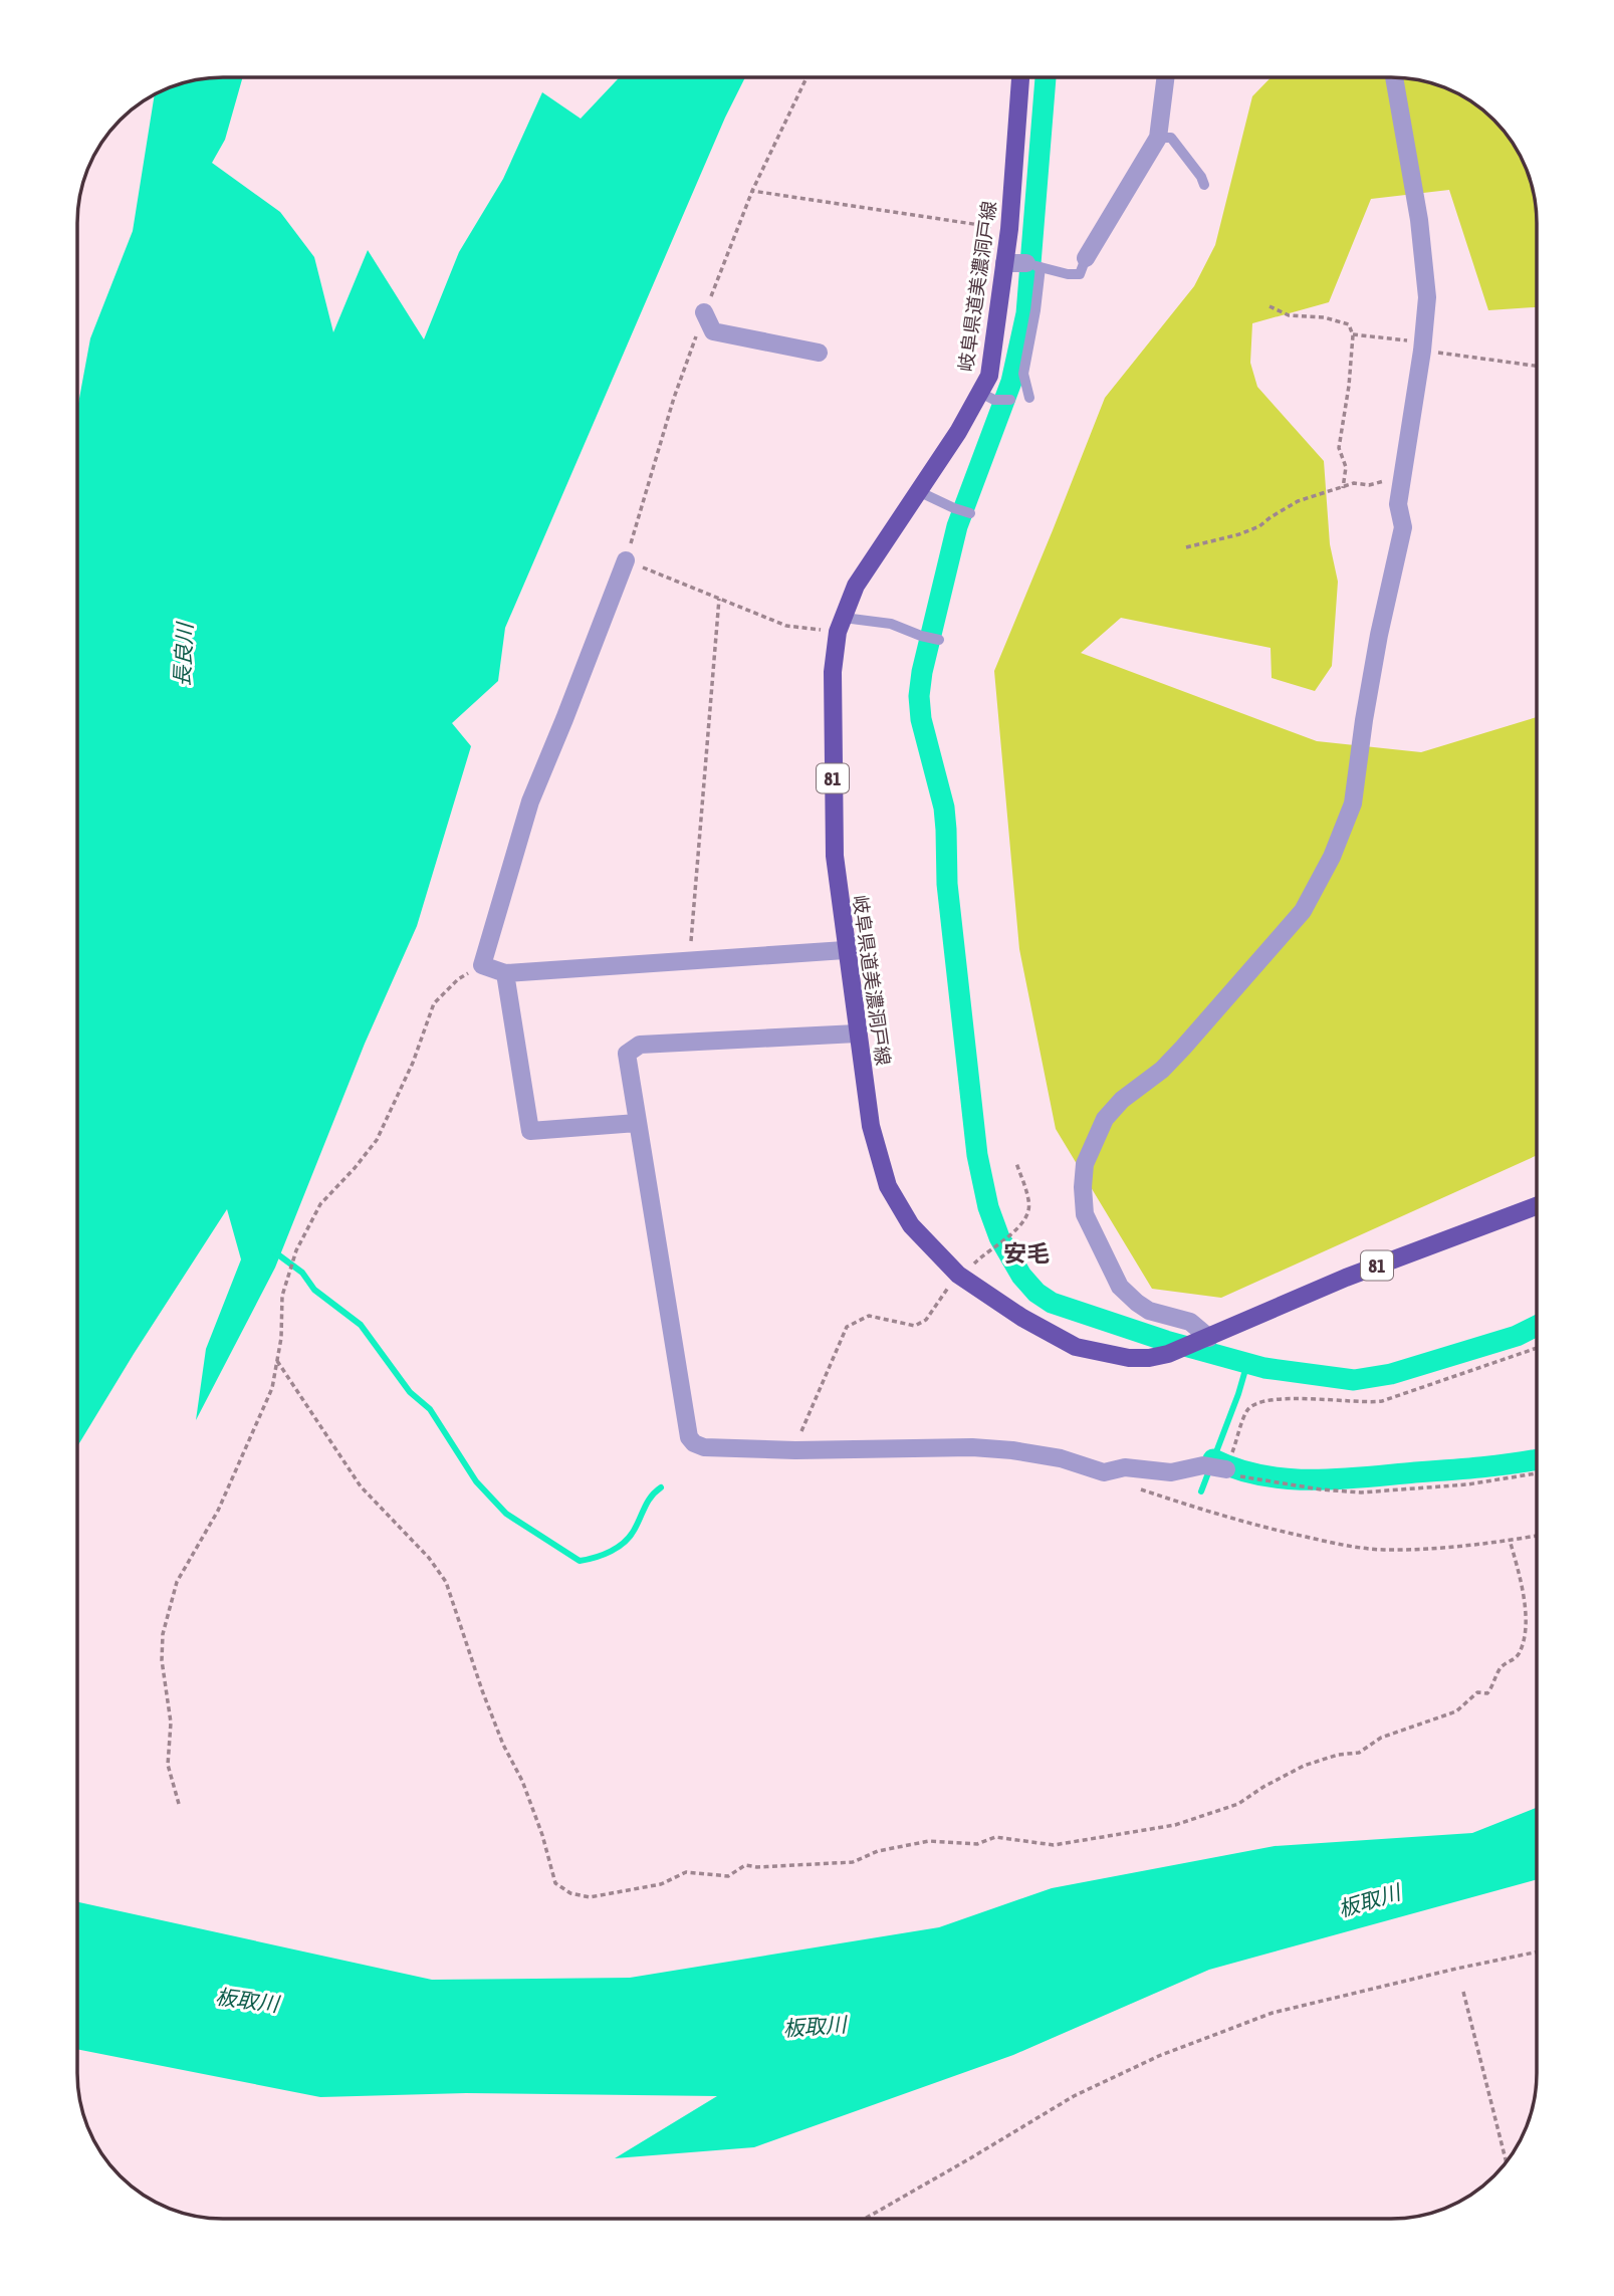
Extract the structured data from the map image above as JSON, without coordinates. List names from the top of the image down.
{
  "streets": {
    "main road": ["岐阜県道美濃洞戸線", "81"]
  },
  "districts": ["安毛"],
  "water": ["長良川", "板取川"]
}
